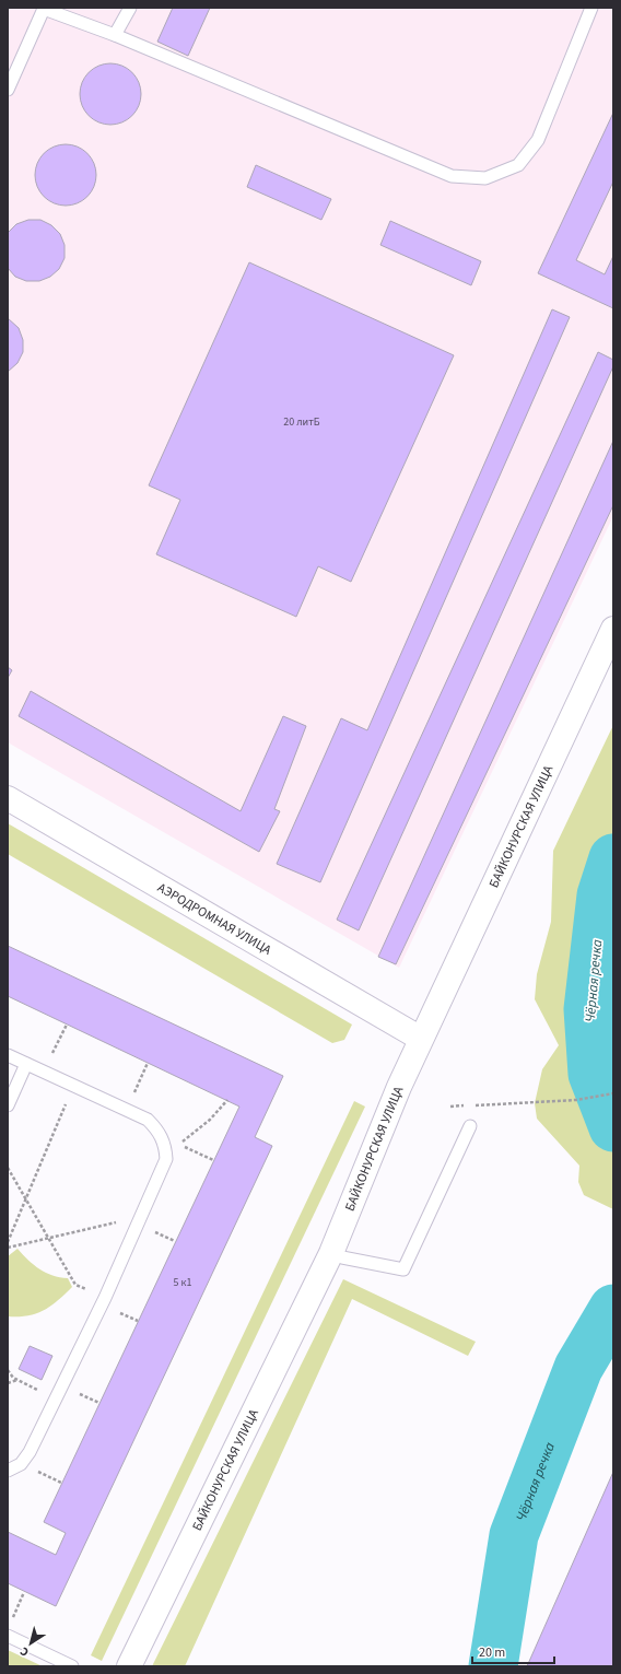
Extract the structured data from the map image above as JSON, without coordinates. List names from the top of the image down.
{
  "streets": {
    "street": ["БАЙКОНУРСКАЯ УЛИЦА", "АЭРОДРОМНАЯ УЛИЦА"]
  },
  "crossings": [
    ["БАЙКОНУРСКАЯ УЛИЦА", "АЭРОДРОМНАЯ УЛИЦА"]
  ],
  "water": ["Чёрная речка"],
  "house_numbers": ["20 литБ", "5 к1"],
  "scale_bar": "20 m",
  "north": "bottom left"
}
